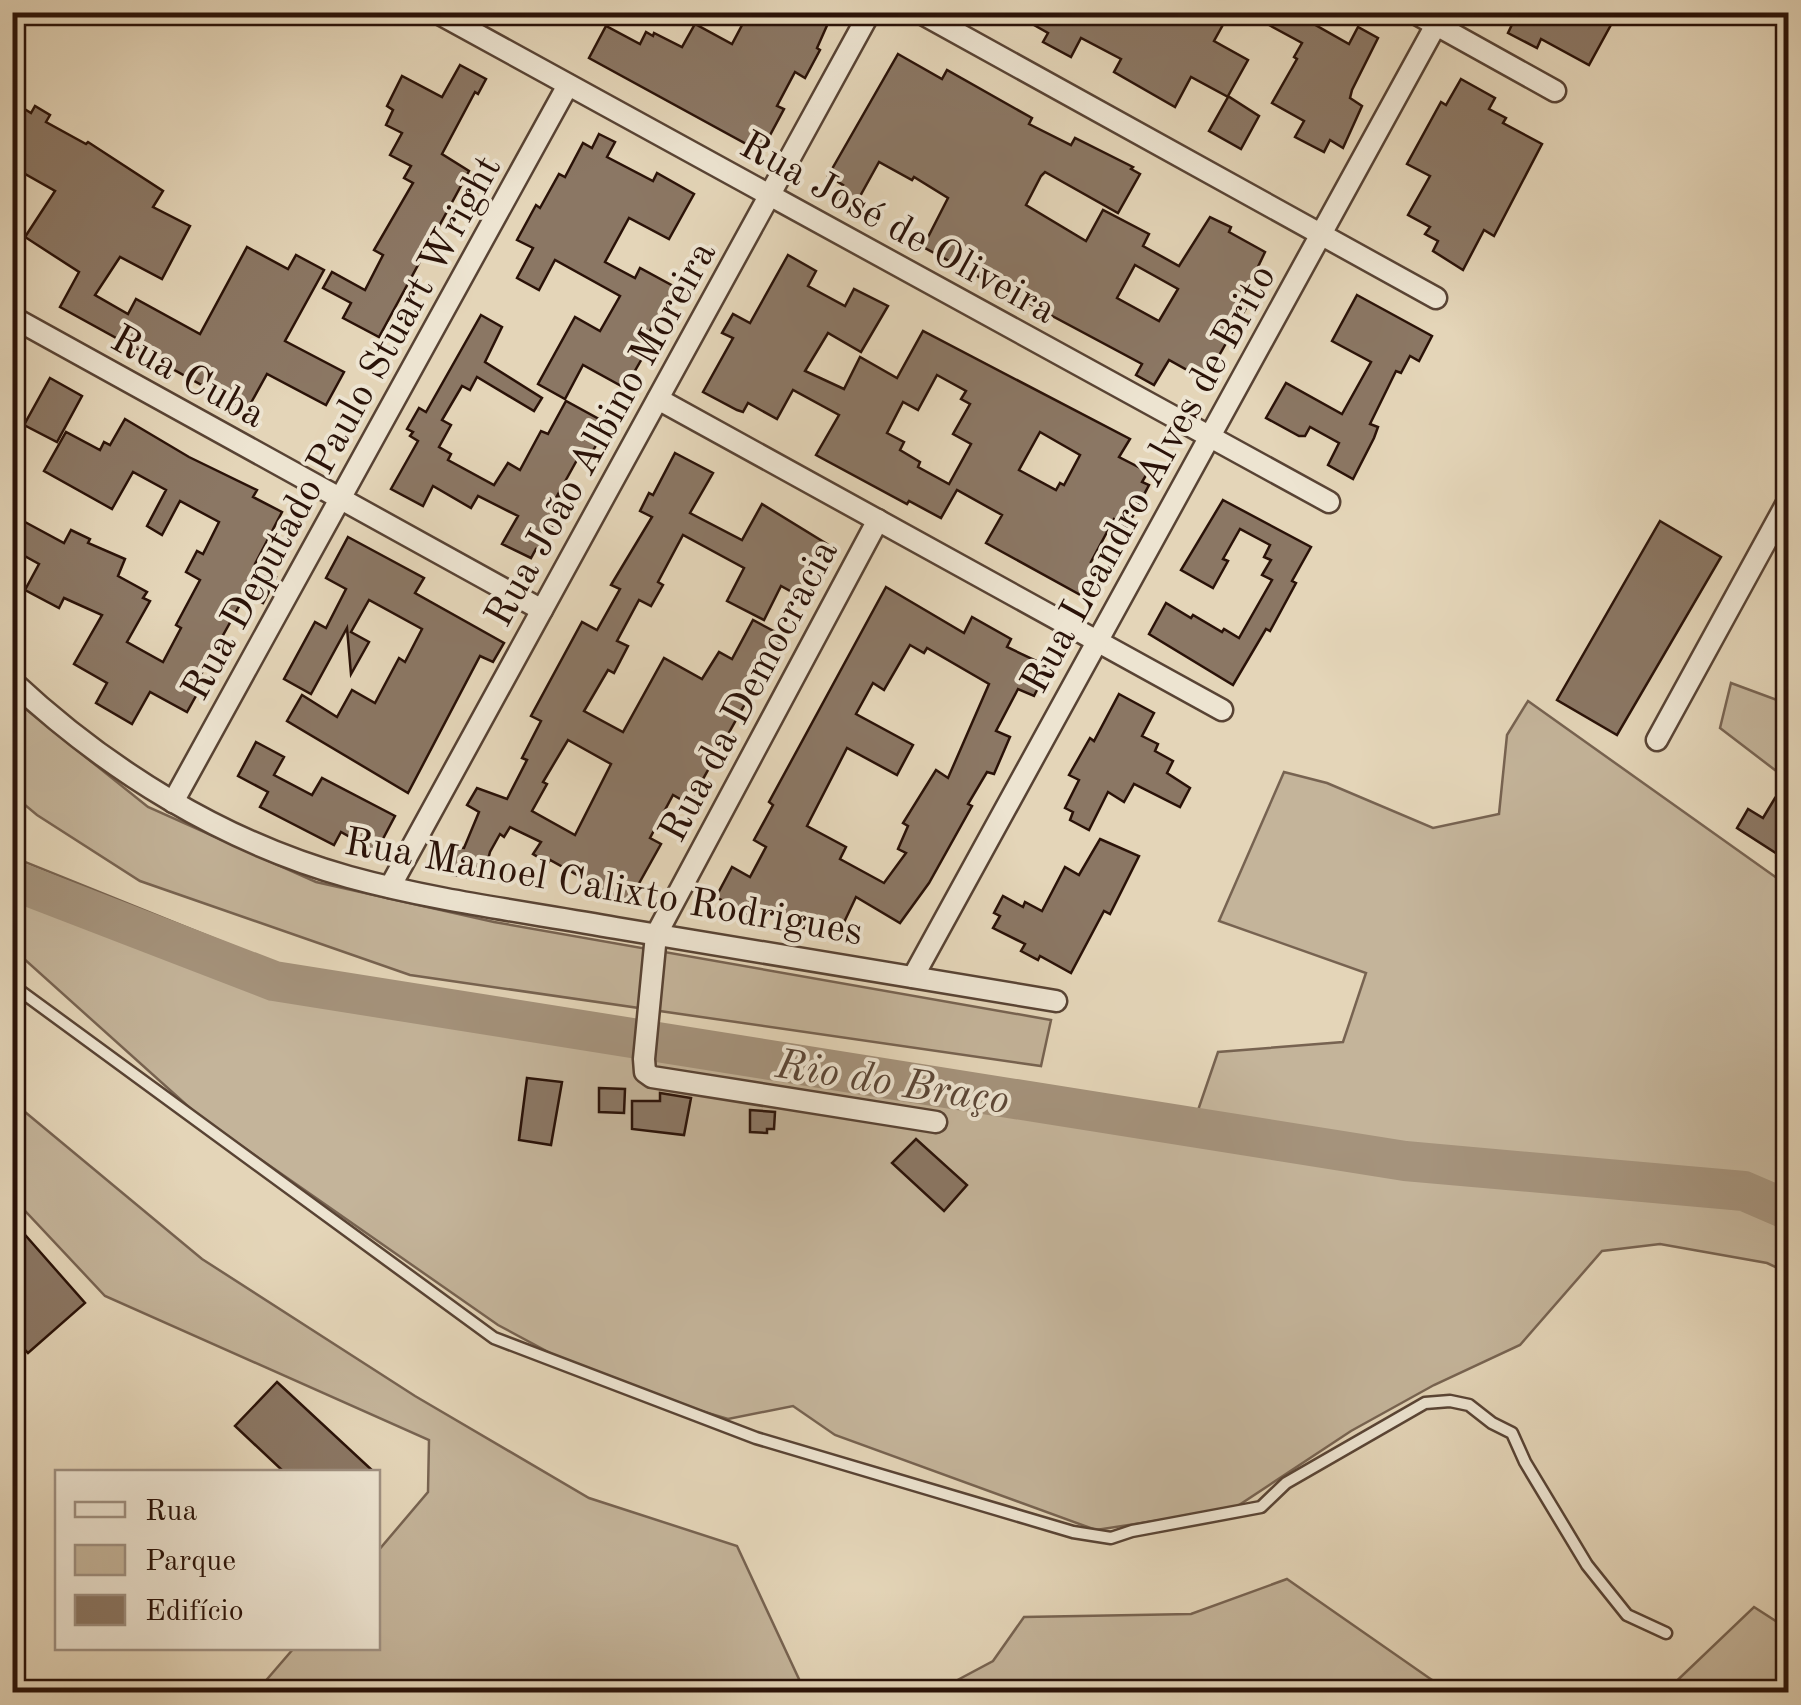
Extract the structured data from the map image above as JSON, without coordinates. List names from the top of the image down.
{
  "streets": {
    "street": [
      "Rua José de Oliveira",
      "Rua Cuba",
      "Rua Deputado Paulo Stuart Wright",
      "Rua João Albino Moreira",
      "Rua Leandro Alves de Brito",
      "Rua da Democracia",
      "Rua Manoel Calixto Rodrigues"
    ]
  },
  "crossings": [
    ["Rua José de Oliveira", "Rua Deputado Paulo Stuart Wright"],
    ["Rua José de Oliveira", "Rua João Albino Moreira"],
    ["Rua José de Oliveira", "Rua Leandro Alves de Brito"],
    ["Rua Cuba", "Rua Deputado Paulo Stuart Wright"],
    ["Rua Cuba", "Rua João Albino Moreira"],
    ["Rua Deputado Paulo Stuart Wright", "Rua Manoel Calixto Rodrigues"],
    ["Rua João Albino Moreira", "Rua Manoel Calixto Rodrigues"],
    ["Rua Leandro Alves de Brito", "Rua Manoel Calixto Rodrigues"],
    ["Rua da Democracia", "Rua Manoel Calixto Rodrigues"]
  ],
  "water": ["Rio do Braço"],
  "legend": ["Rua", "Parque", "Edifício"]
}
